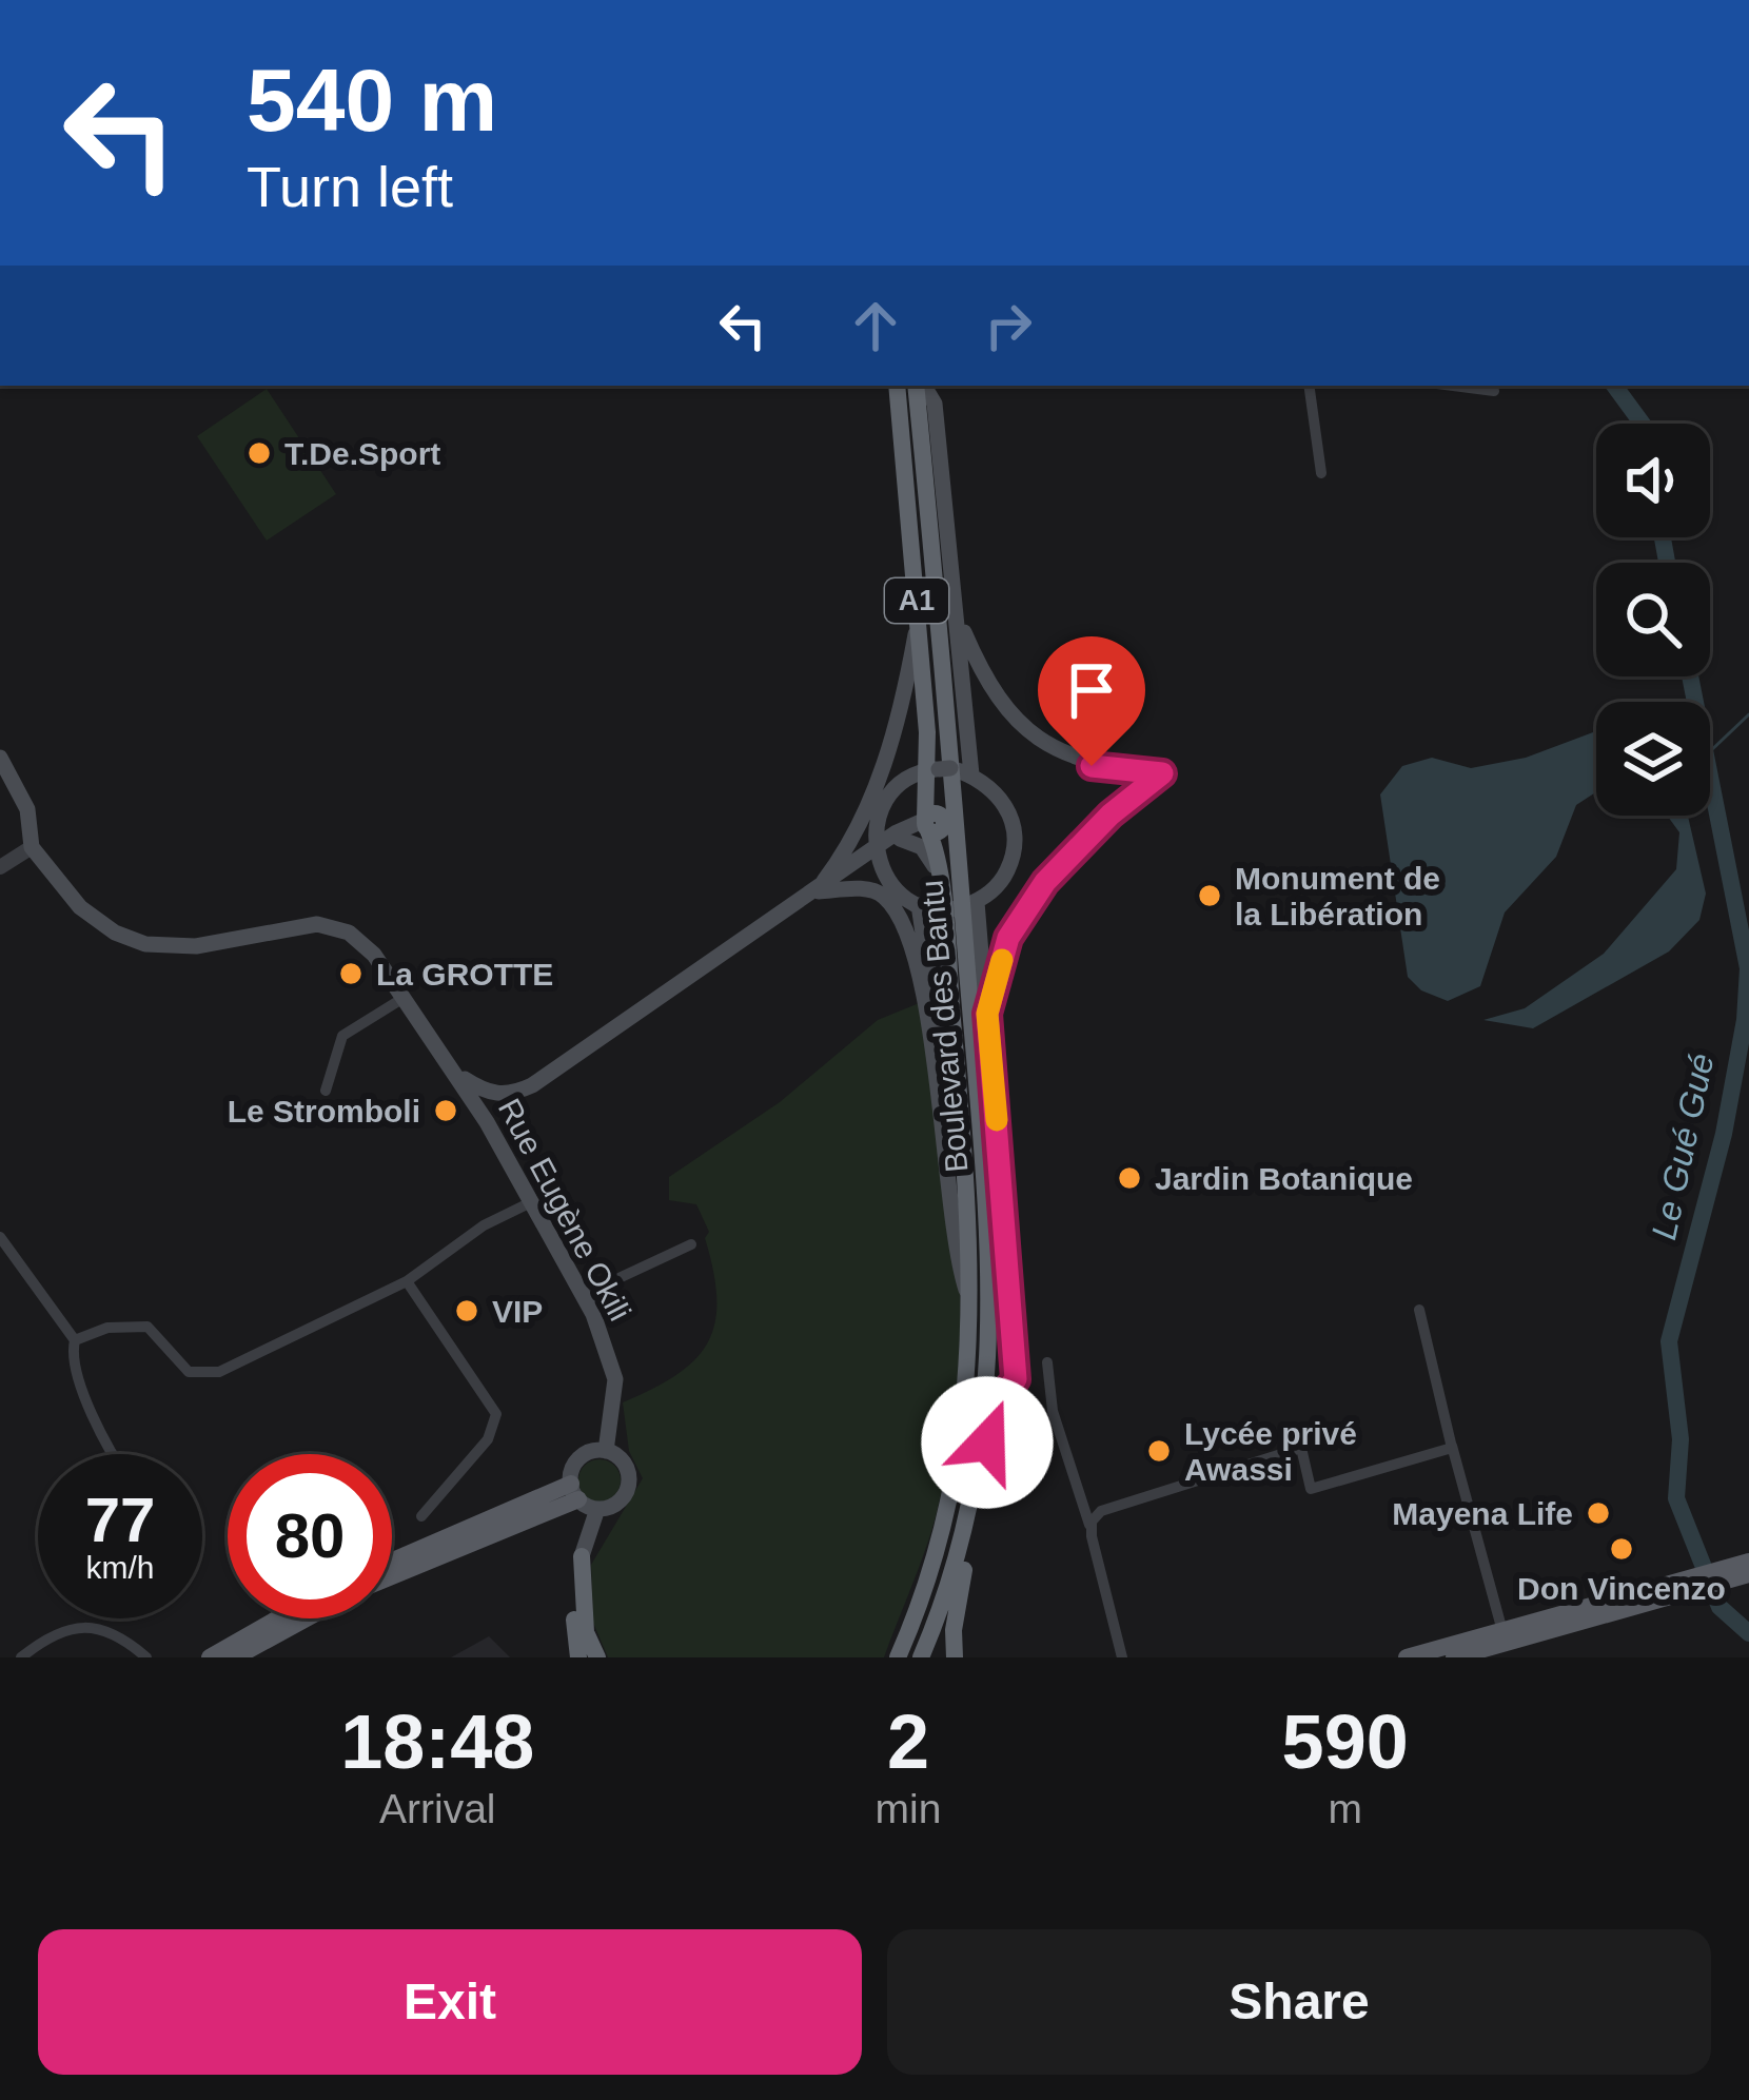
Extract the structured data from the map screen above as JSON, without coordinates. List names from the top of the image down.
{
  "streets": {
    "highway": ["A1", "Boulevard des Bantu"],
    "main road": ["Rue Eugène Okili"]
  },
  "water": ["Le Gué Gué"],
  "places": [
    "T.De.Sport",
    "Monument de la Libération",
    "La GROTTE",
    "Le Stromboli",
    "Jardin Botanique",
    "VIP",
    "Lycée privé Awassi",
    "Mayena Life",
    "Don Vincenzo"
  ],
  "page": {
    "turn": ["540 m", "Turn left"],
    "speed": "77 km/h",
    "limit": "80",
    "eta": [
      "18:48",
      "Arrival",
      "2",
      "min",
      "590",
      "m"
    ],
    "buttons": ["Exit", "Share"]
  }
}
